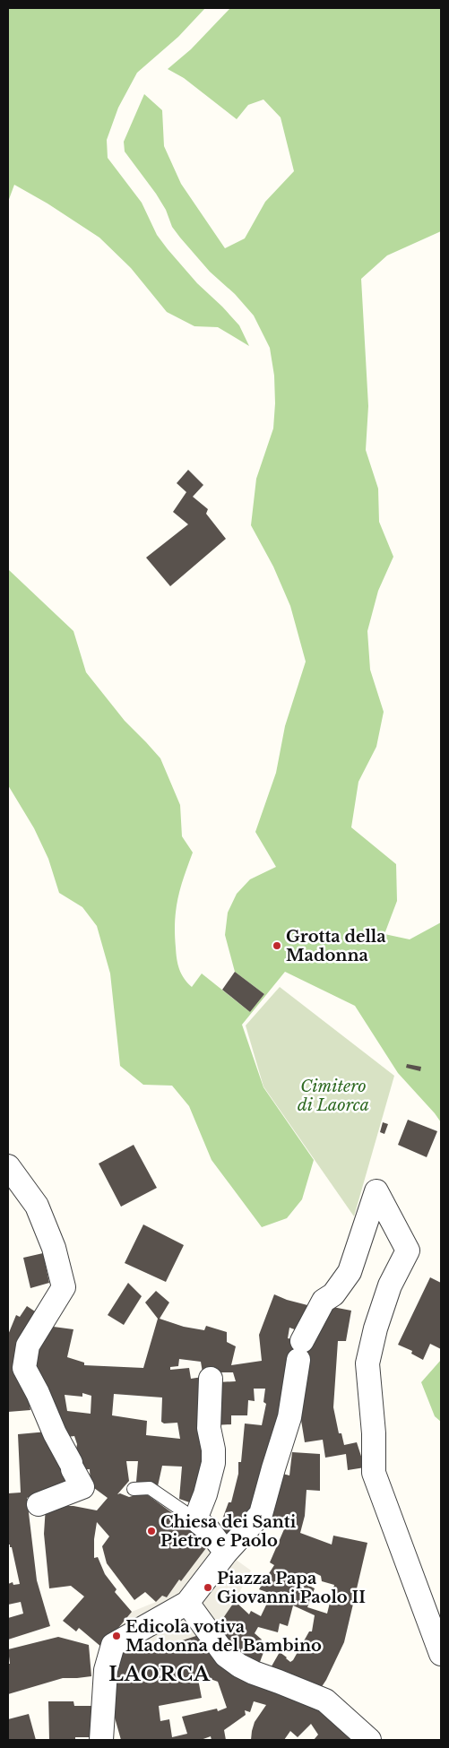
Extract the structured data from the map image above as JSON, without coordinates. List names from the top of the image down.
{
  "districts": ["LAORCA"],
  "parks": ["Cimitero di Laorca"],
  "places": [
    "Grotta della Madonna",
    "Chiesa dei Santi Pietro e Paolo",
    "Piazza Papa Giovanni Paolo II",
    "Edicola votiva Madonna del Bambino"
  ]
}
